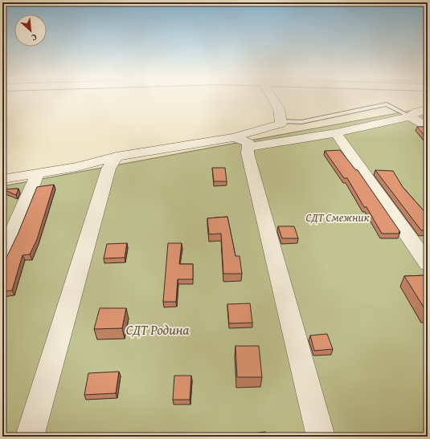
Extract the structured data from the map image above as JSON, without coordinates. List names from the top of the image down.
{
  "parks": ["СДТ Смежник", "СДТ Родина"],
  "north": "bottom right"
}
